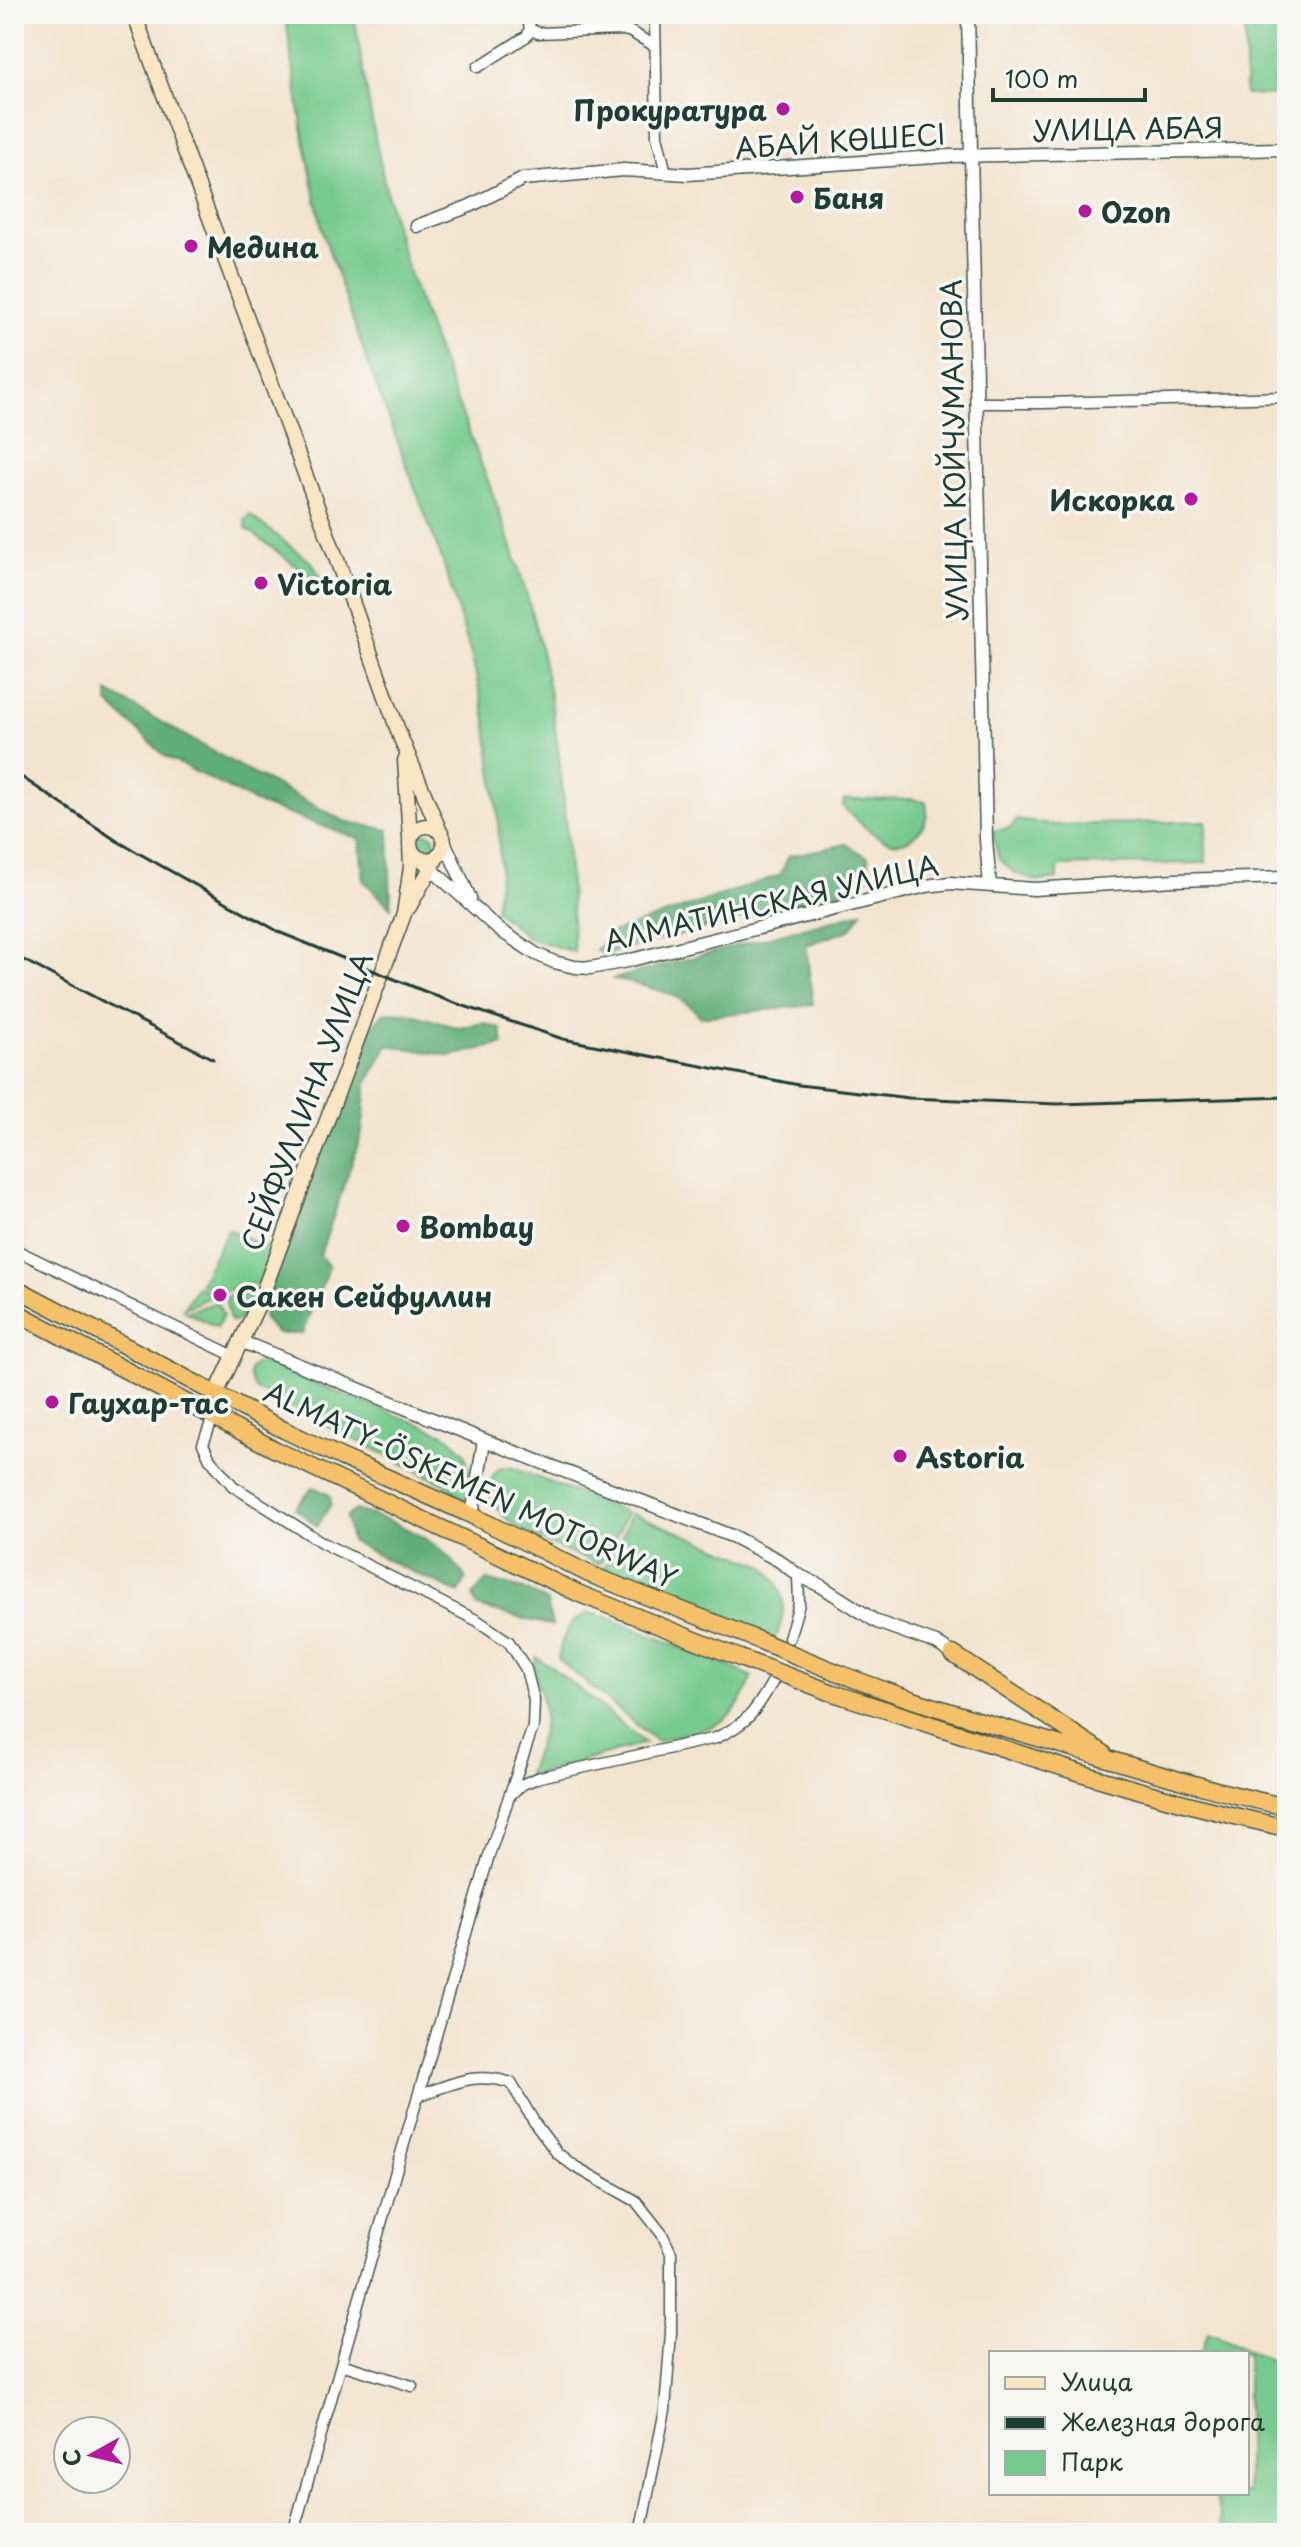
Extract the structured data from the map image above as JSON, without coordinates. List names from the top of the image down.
{
  "streets": {
    "highway": ["ALMATY-ÖSKEMEN MOTORWAY"],
    "main road": ["СЕЙФУЛЛИНА УЛИЦА"],
    "street": [
      "УЛИЦА АБАЯ",
      "АБАЙ КӨШЕСІ",
      "УЛИЦА КОЙЧУМАНОВА",
      "АЛМАТИНСКАЯ УЛИЦА"
    ]
  },
  "crossings": [
    ["УЛИЦА АБАЯ", "АБАЙ КӨШЕСІ"],
    ["УЛИЦА АБАЯ", "УЛИЦА КОЙЧУМАНОВА"],
    ["АБАЙ КӨШЕСІ", "УЛИЦА КОЙЧУМАНОВА"],
    ["УЛИЦА КОЙЧУМАНОВА", "АЛМАТИНСКАЯ УЛИЦА"],
    ["СЕЙФУЛЛИНА УЛИЦА", "ALMATY-ÖSKEMEN MOTORWAY"]
  ],
  "places": [
    "Прокуратура",
    "Баня",
    "Ozon",
    "Медина",
    "Искоркa",
    "Victoria",
    "Bombay",
    "Сакен Сейфуллин",
    "Гаухар-тас",
    "Astoria"
  ],
  "legend": ["Улица", "Железная дорога", "Парк"],
  "scale_bar": "100 m",
  "north": "left"
}
